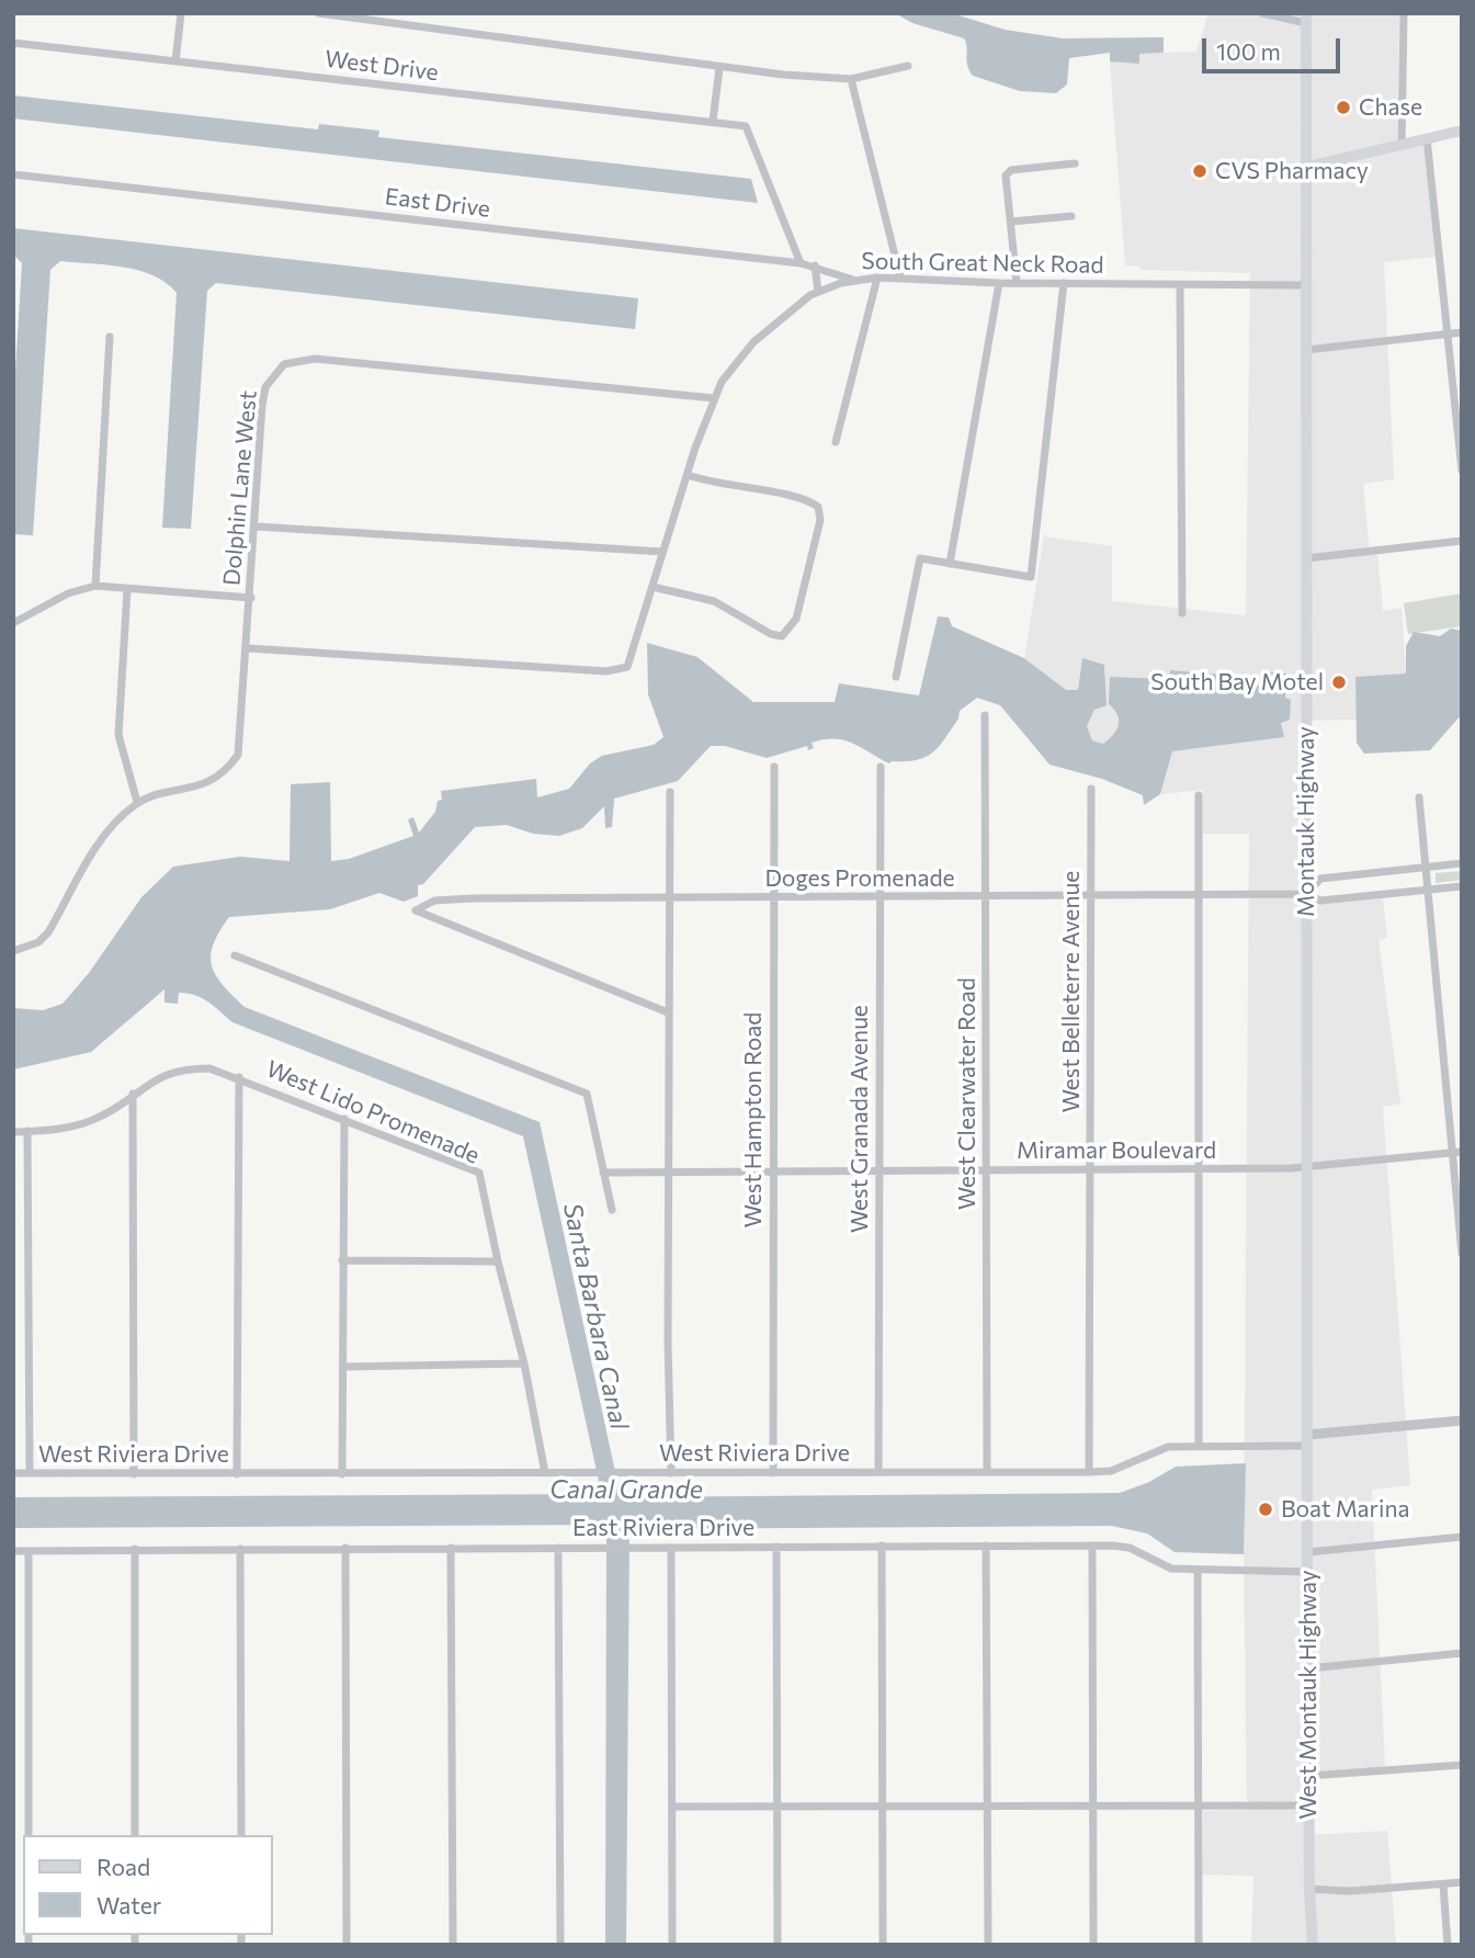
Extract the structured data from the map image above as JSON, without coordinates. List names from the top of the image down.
{
  "streets": {
    "main road": ["Montauk Highway", "West Montauk Highway"],
    "street": [
      "West Drive",
      "East Drive",
      "South Great Neck Road",
      "Dolphin Lane West",
      "Doges Promenade",
      "West Belleterre Avenue",
      "West Clearwater Road",
      "West Lido Promenade",
      "West Granada Avenue",
      "West Hampton Road",
      "Miramar Boulevard",
      "West Riviera Drive",
      "East Riviera Drive"
    ]
  },
  "crossings": [
    ["West Drive", "East Drive"],
    ["East Drive", "South Great Neck Road"],
    ["South Great Neck Road", "Dolphin Lane West"],
    ["South Great Neck Road", "Montauk Highway"],
    ["Montauk Highway", "Doges Promenade"],
    ["Montauk Highway", "Miramar Boulevard"],
    ["Montauk Highway", "West Riviera Drive"],
    ["Montauk Highway", "West Montauk Highway"],
    ["Doges Promenade", "West Belleterre Avenue"],
    ["Doges Promenade", "West Clearwater Road"],
    ["Doges Promenade", "West Granada Avenue"],
    ["Doges Promenade", "West Hampton Road"],
    ["West Belleterre Avenue", "Miramar Boulevard"],
    ["West Belleterre Avenue", "West Riviera Drive"],
    ["West Clearwater Road", "Miramar Boulevard"],
    ["West Clearwater Road", "West Riviera Drive"],
    ["West Lido Promenade", "West Riviera Drive"],
    ["West Granada Avenue", "Miramar Boulevard"],
    ["West Granada Avenue", "West Riviera Drive"],
    ["West Hampton Road", "Miramar Boulevard"],
    ["West Hampton Road", "West Riviera Drive"],
    ["West Riviera Drive", "West Montauk Highway"],
    ["East Riviera Drive", "West Montauk Highway"]
  ],
  "water": ["Santa Barbara Canal", "Canal Grande"],
  "places": [
    "Chase",
    "CVS Pharmacy",
    "South Bay Motel",
    "Boat Marina"
  ],
  "legend": ["Road", "Water"],
  "scale_bar": "100 m"
}
